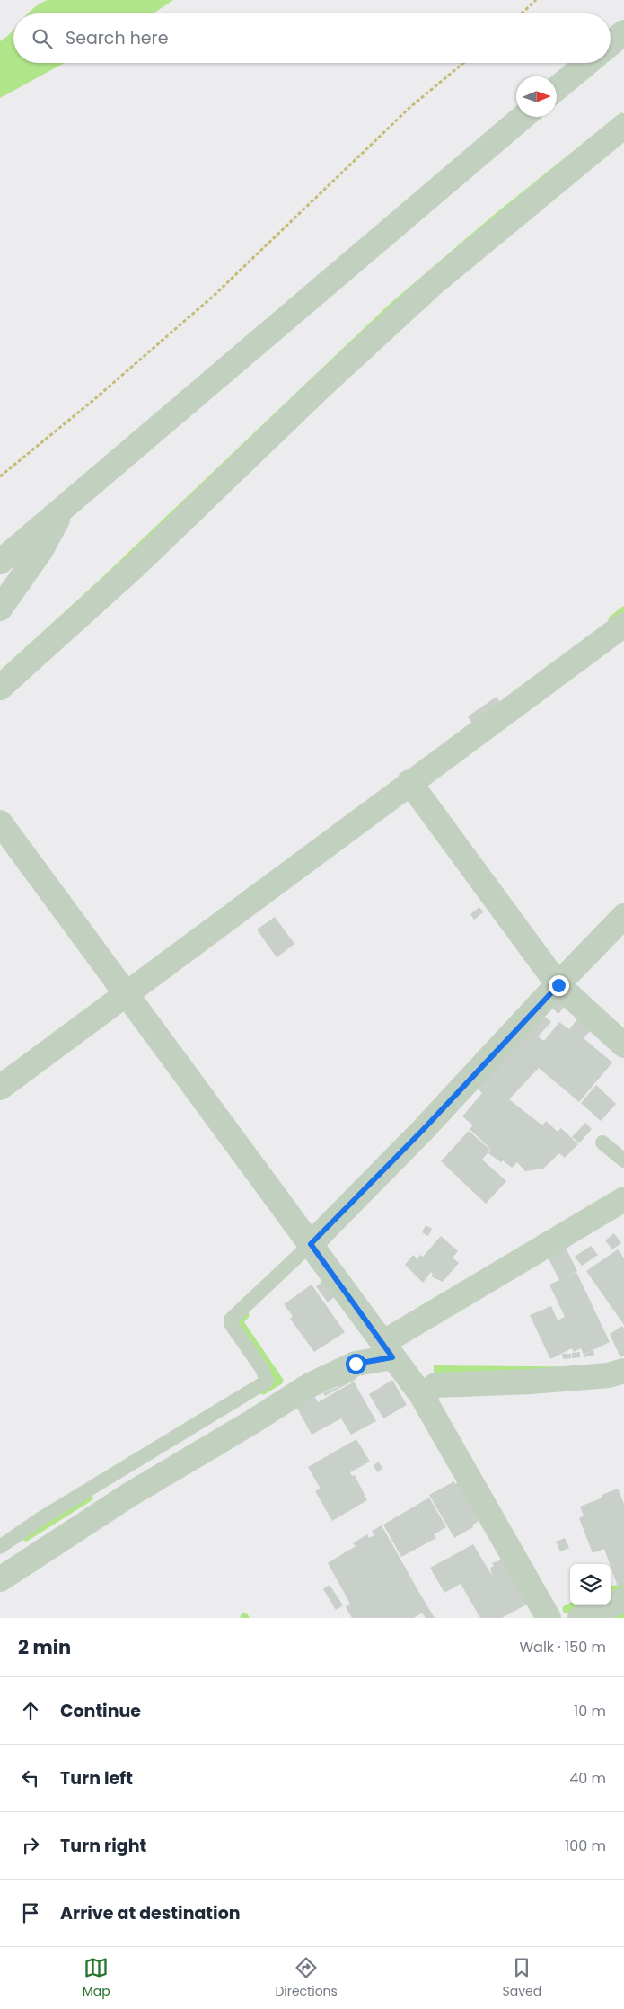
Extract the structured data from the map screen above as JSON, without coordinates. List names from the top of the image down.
{
  "north": "right",
  "page": {
    "search": "Search here",
    "heading": ["2 min", "Walk · 150 m"],
    "list": [
      ["Continue", "10 m"],
      ["Turn left", "40 m"],
      ["Turn right", "100 m"],
      "Arrive at destination"
    ],
    "nav": ["Map", "Directions", "Saved"]
  }
}
